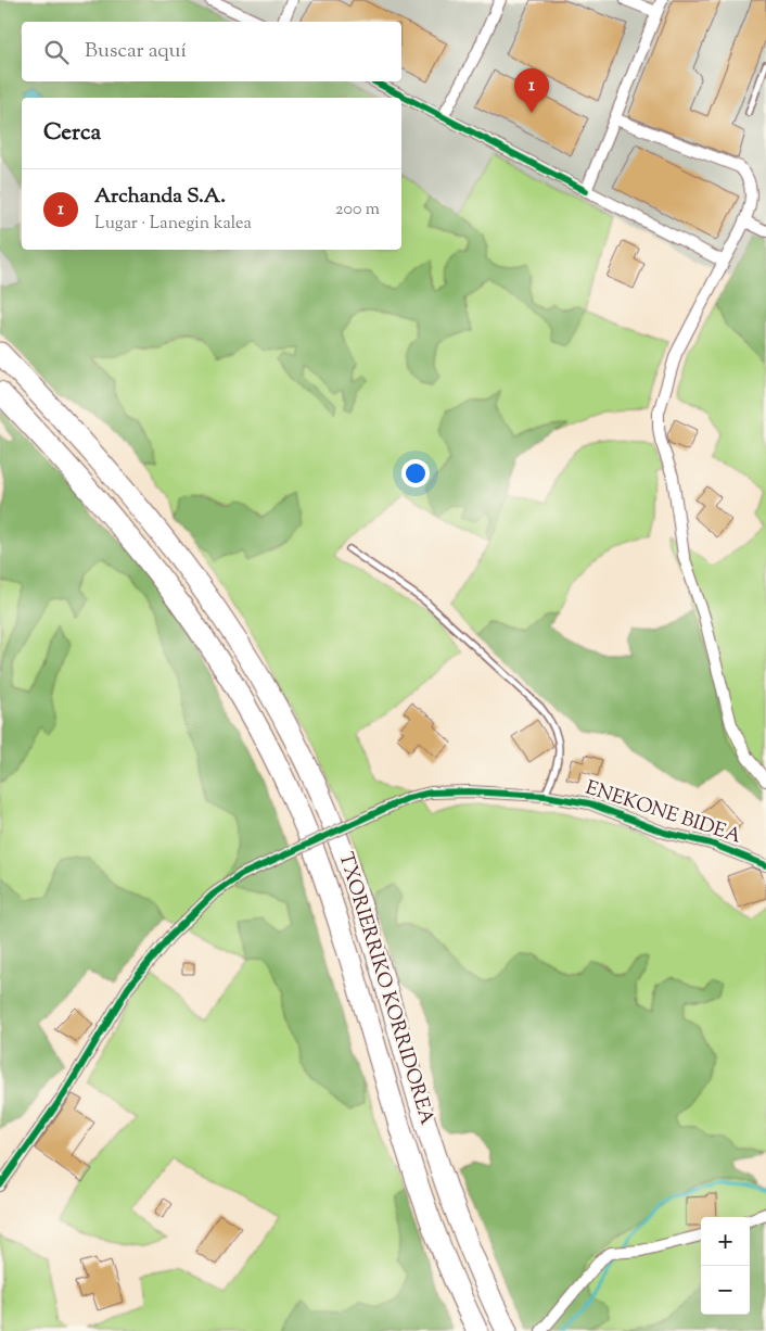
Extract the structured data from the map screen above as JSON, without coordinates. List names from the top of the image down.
{
  "streets": {
    "highway": ["TXORIERRIKO KORRIDOREA"],
    "street": ["ENEKONE BIDEA"]
  },
  "page": {
    "search": "Buscar aquí",
    "pins": "1",
    "heading": "Cerca",
    "list": [
      {
        "mark": "1",
        "name": "Archanda S.A.",
        "note": "Lugar · Lanegin kalea",
        "value": "200 m"
      }
    ],
    "map_buttons": ["+", "−"]
  }
}
